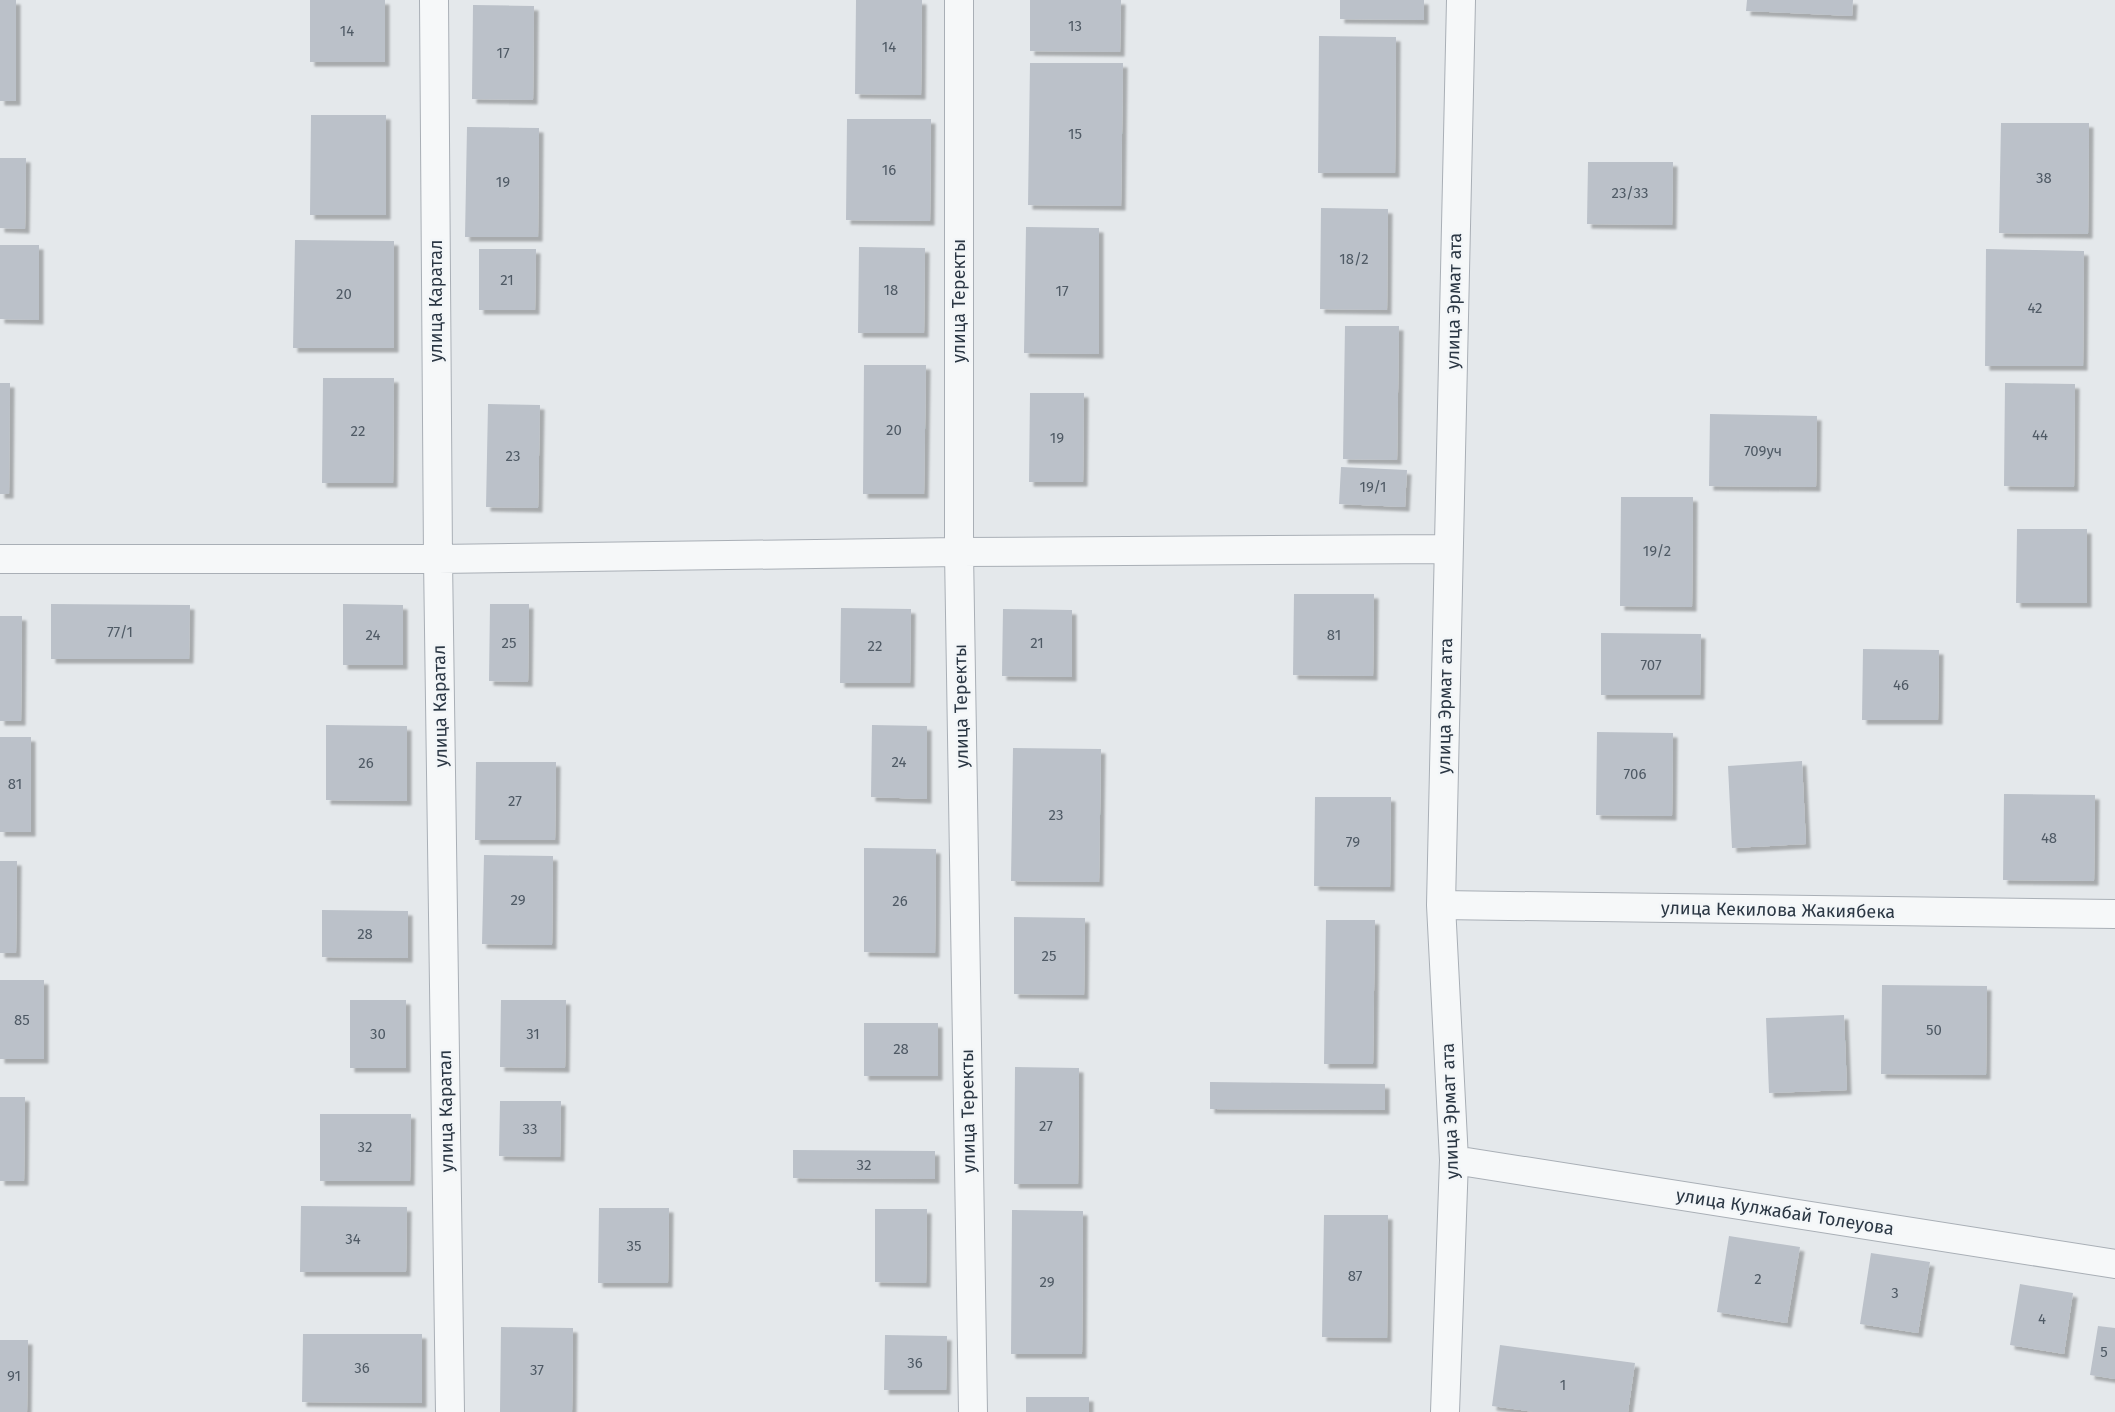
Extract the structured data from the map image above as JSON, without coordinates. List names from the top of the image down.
{
  "streets": {
    "street": [
      "улица Каратал",
      "улица Теректы",
      "улица Эрмат ата",
      "улица Кекилова Жакиябека",
      "улица Кулжабай Толеуова"
    ]
  },
  "crossings": [
    ["улица Эрмат ата", "улица Кекилова Жакиябека"],
    ["улица Эрмат ата", "улица Кулжабай Толеуова"]
  ],
  "house_numbers": [
    "13",
    "14",
    "14",
    "17",
    "15",
    "16",
    "38",
    "19",
    "23/33",
    "18/2",
    "21",
    "18",
    "17",
    "20",
    "42",
    "20",
    "22",
    "44",
    "19",
    "709уч",
    "23",
    "19/1",
    "19/2",
    "77/1",
    "24",
    "81",
    "25",
    "21",
    "22",
    "707",
    "46",
    "24",
    "26",
    "706",
    "81",
    "27",
    "23",
    "48",
    "79",
    "29",
    "26",
    "28",
    "25",
    "85",
    "50",
    "30",
    "31",
    "28",
    "27",
    "33",
    "32",
    "32",
    "34",
    "35",
    "87",
    "2",
    "29",
    "3",
    "4",
    "5",
    "36",
    "36",
    "37",
    "91",
    "1"
  ]
}
